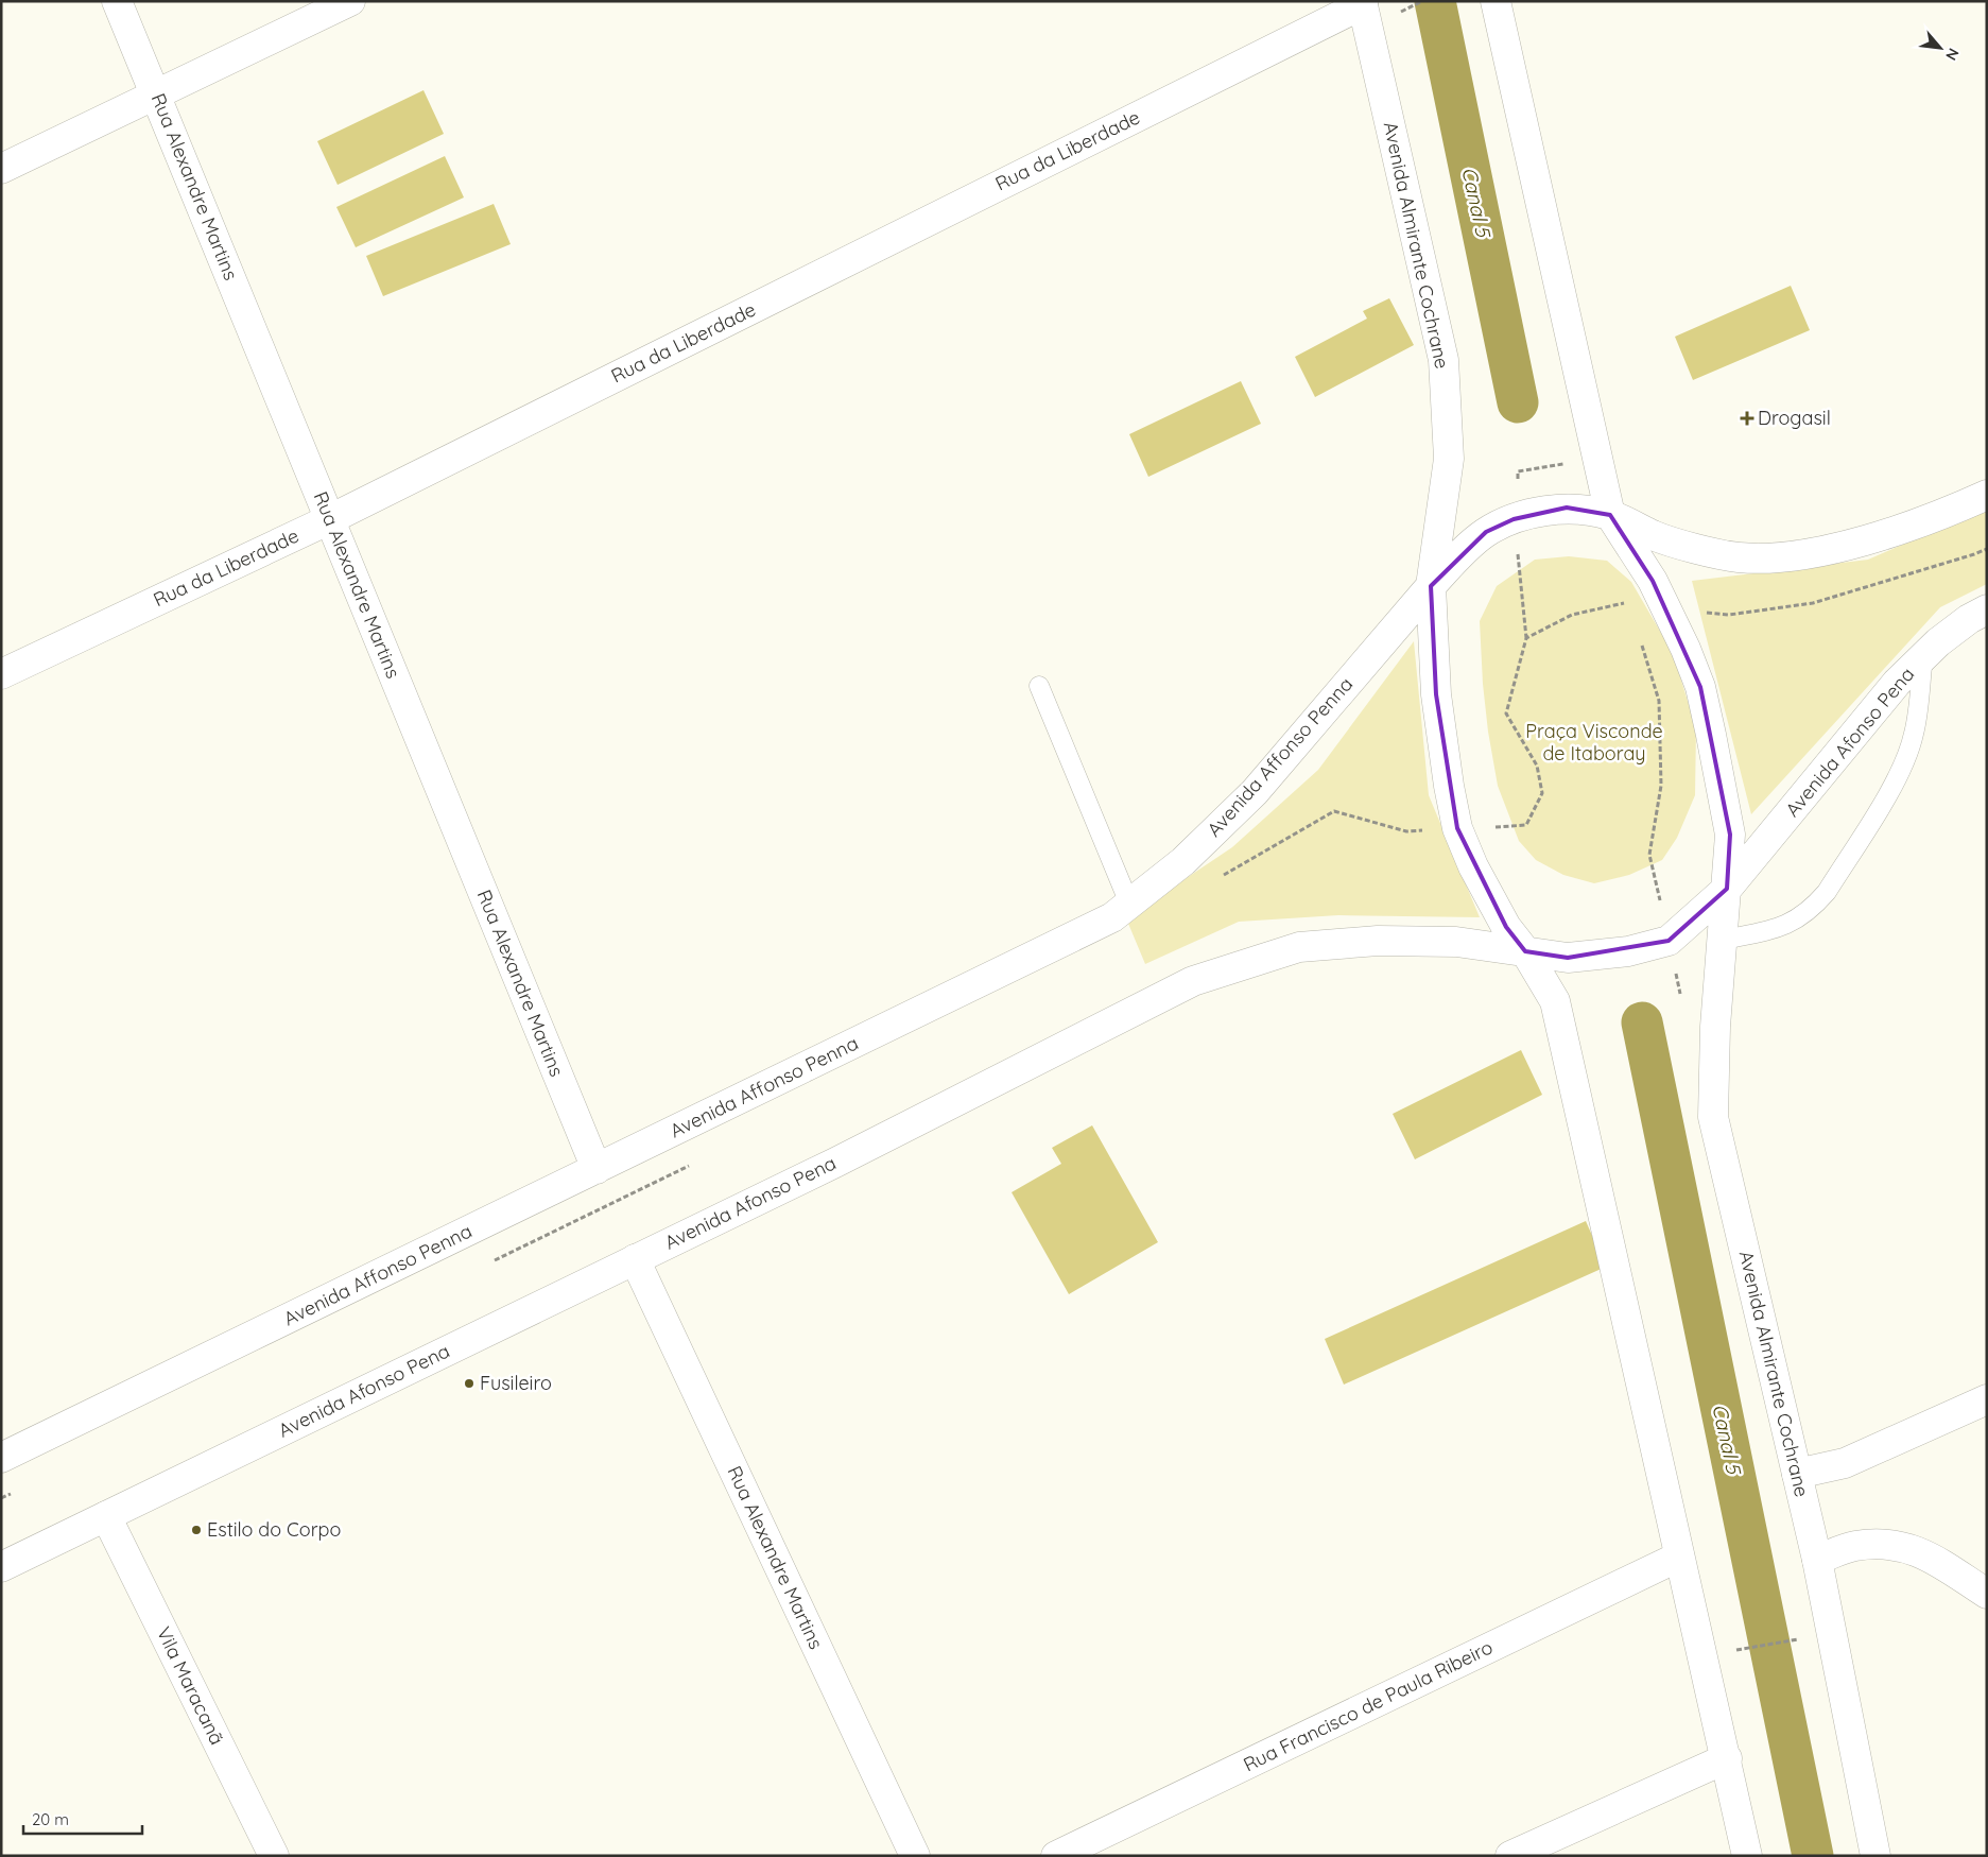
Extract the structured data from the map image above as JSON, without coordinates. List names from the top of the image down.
{
  "streets": {
    "main road": [
      "Rua da Liberdade",
      "Rua Alexandre Martins",
      "Avenida Almirante Cochrane",
      "Avenida Afonso Pena",
      "Avenida Affonso Penna",
      "Vila Maracanã",
      "Rua Francisco de Paula Ribeiro"
    ]
  },
  "crossings": [
    ["Rua da Liberdade", "Rua Alexandre Martins"],
    ["Rua da Liberdade", "Avenida Almirante Cochrane"],
    ["Rua Alexandre Martins", "Avenida Afonso Pena"],
    ["Rua Alexandre Martins", "Avenida Affonso Penna"],
    ["Avenida Almirante Cochrane", "Avenida Afonso Pena"],
    ["Avenida Almirante Cochrane", "Avenida Affonso Penna"],
    ["Avenida Afonso Pena", "Vila Maracanã"]
  ],
  "water": ["Canal 5"],
  "parks": ["Praça Visconde de Itaboray"],
  "places": {
    "health": ["Drogasil"],
    "other": ["Fusileiro", "Estilo do Corpo"]
  },
  "scale_bar": "20 m",
  "north": "bottom right"
}
